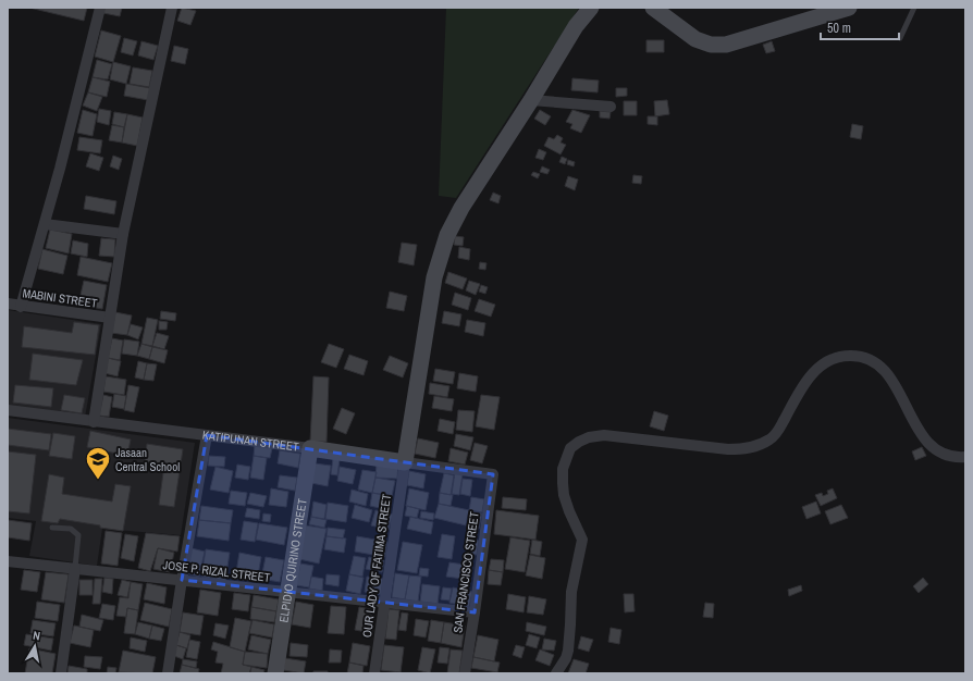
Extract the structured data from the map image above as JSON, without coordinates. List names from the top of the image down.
{
  "streets": {
    "street": [
      "MABINI STREET",
      "KATIPUNAN STREET",
      "ELPIDIO QUIRINO STREET",
      "OUR LADY OF FATIMA STREET",
      "JOSE P. RIZAL STREET",
      "SAN FRANCISCO STREET"
    ]
  },
  "crossings": [
    ["KATIPUNAN STREET", "ELPIDIO QUIRINO STREET"],
    ["KATIPUNAN STREET", "OUR LADY OF FATIMA STREET"],
    ["KATIPUNAN STREET", "SAN FRANCISCO STREET"],
    ["ELPIDIO QUIRINO STREET", "JOSE P. RIZAL STREET"],
    ["OUR LADY OF FATIMA STREET", "JOSE P. RIZAL STREET"],
    ["JOSE P. RIZAL STREET", "SAN FRANCISCO STREET"]
  ],
  "places": {
    "school or university": ["Jasaan Central School"]
  },
  "scale_bar": "50 m",
  "north": "top"
}
